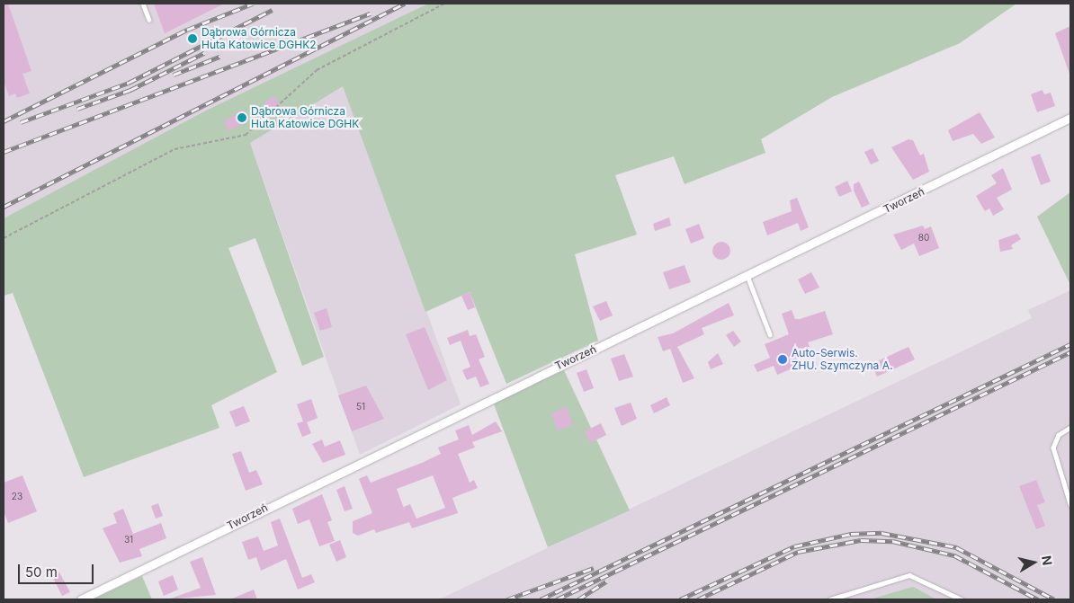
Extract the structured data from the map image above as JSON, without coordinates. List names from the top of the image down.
{
  "streets": {
    "street": ["Tworzeń"]
  },
  "places": ["Dąbrowa Górnicza Huta Katowice DGHK2", "Dąbrowa Górnicza Huta Katowice DGHK", "Auto-Serwis. ZHU. Szymczyna A."],
  "house_numbers": [
    "80",
    "51",
    "23",
    "31"
  ],
  "scale_bar": "50 m",
  "north": "right"
}
